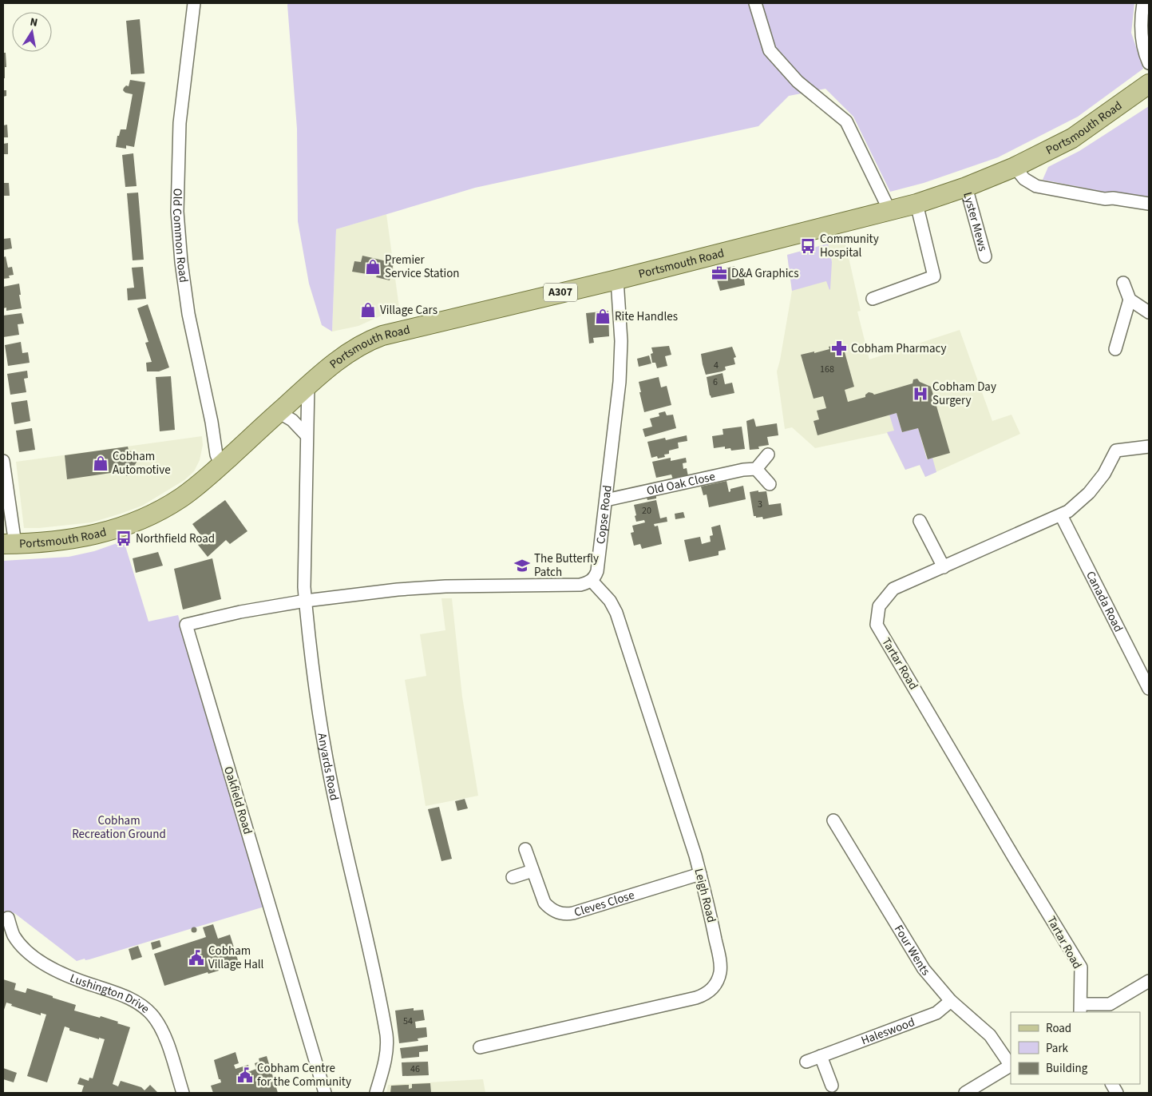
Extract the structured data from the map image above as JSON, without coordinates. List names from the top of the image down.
{
  "streets": {
    "main road": ["Portsmouth Road", "A307"],
    "street": [
      "Lyster Mews",
      "Old Common Road",
      "Old Oak Close",
      "Copse Road",
      "Canada Road",
      "Tartar Road",
      "Anyards Road",
      "Oakfield Road",
      "Leigh Road",
      "Cleves Close",
      "Four Wents",
      "Lushington Drive",
      "Haleswood"
    ]
  },
  "crossings": [
    ["Portsmouth Road", "Lyster Mews"],
    ["Portsmouth Road", "Old Common Road"],
    ["Portsmouth Road", "Copse Road"],
    ["Portsmouth Road", "Anyards Road"],
    ["Old Oak Close", "Copse Road"],
    ["Copse Road", "Leigh Road"],
    ["Canada Road", "Tartar Road"],
    ["Anyards Road", "Oakfield Road"],
    ["Leigh Road", "Cleves Close"],
    ["Four Wents", "Haleswood"]
  ],
  "parks": ["Cobham Recreation Ground"],
  "places": {
    "bus stop": ["Community Hospital", "Northfield Road"],
    "shop": [
      "Premier Service Station",
      "Village Cars",
      "Rite Handles",
      "Cobham Automotive"
    ],
    "office": ["D&A Graphics"],
    "pharmacy": ["Cobham Pharmacy"],
    "hospital": ["Cobham Day Surgery"],
    "school or university": ["The Butterfly Patch"],
    "public building": ["Cobham Village Hall", "Cobham Centre for the Community"]
  },
  "house_numbers": [
    "4",
    "168",
    "6",
    "3",
    "20",
    "54",
    "46"
  ],
  "legend": ["Road", "Park", "Building"],
  "north": "top"
}
